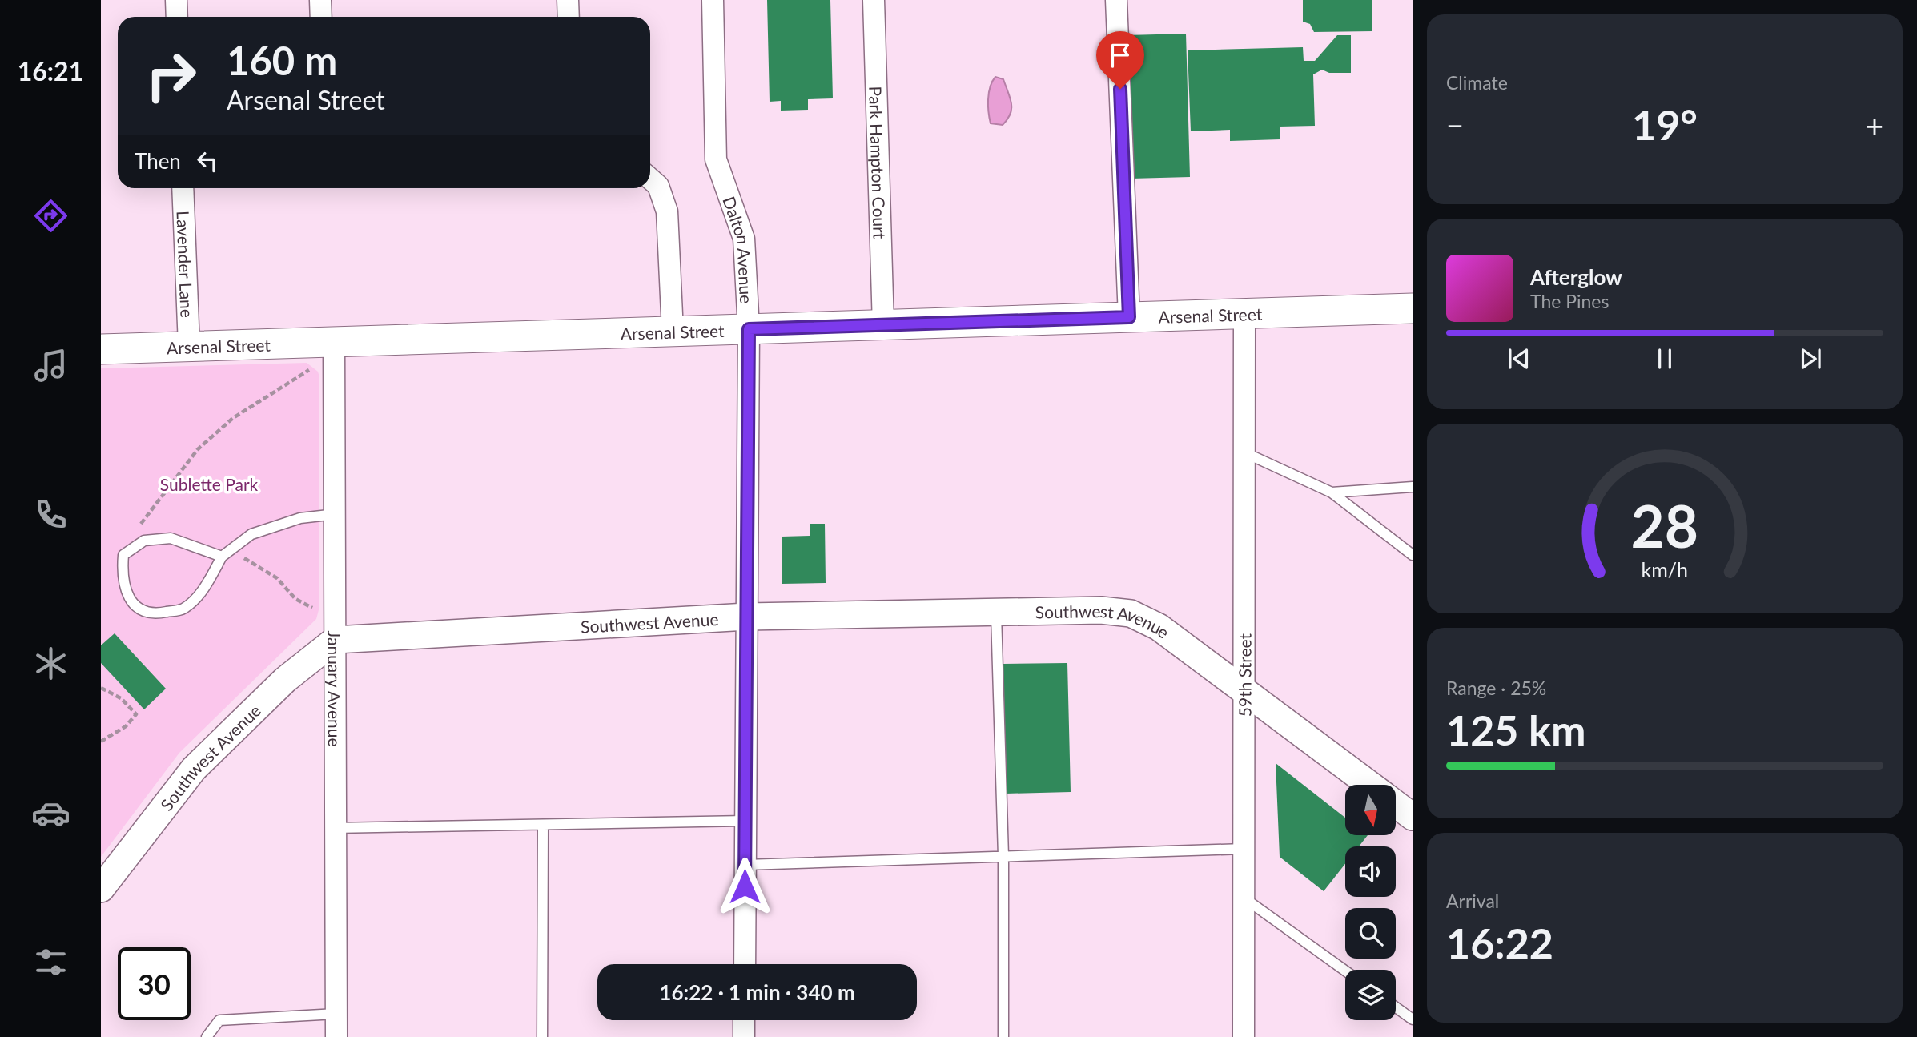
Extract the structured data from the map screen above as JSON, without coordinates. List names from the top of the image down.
{
  "streets": {
    "main road": ["Arsenal Street"],
    "street": [
      "Park Hampton Court",
      "Dalton Avenue",
      "Lavender Lane",
      "Southwest Avenue",
      "59th Street",
      "January Avenue"
    ]
  },
  "crossings": [
    ["Park Hampton Court", "Arsenal Street"],
    ["Dalton Avenue", "Arsenal Street"],
    ["Dalton Avenue", "Southwest Avenue"],
    ["Lavender Lane", "Arsenal Street"],
    ["Arsenal Street", "59th Street"],
    ["Arsenal Street", "January Avenue"],
    ["Southwest Avenue", "59th Street"],
    ["Southwest Avenue", "January Avenue"]
  ],
  "parks": ["Sublette Park"],
  "north": "bottom",
  "page": {
    "tabs": "16:21",
    "tile": [
      "Climate",
      ["Range · 25%", "125 km"],
      ["Arrival", "16:22"]
    ],
    "turn": ["160 m", "Arsenal Street"],
    "heat": ["−", "19°", "+"],
    "then": "Then",
    "song": ["Afterglow", "The Pines"],
    "limit": "30",
    "trip": "16:22 · 1 min · 340 m",
    "gauge": ["28", "km/h"]
  }
}
